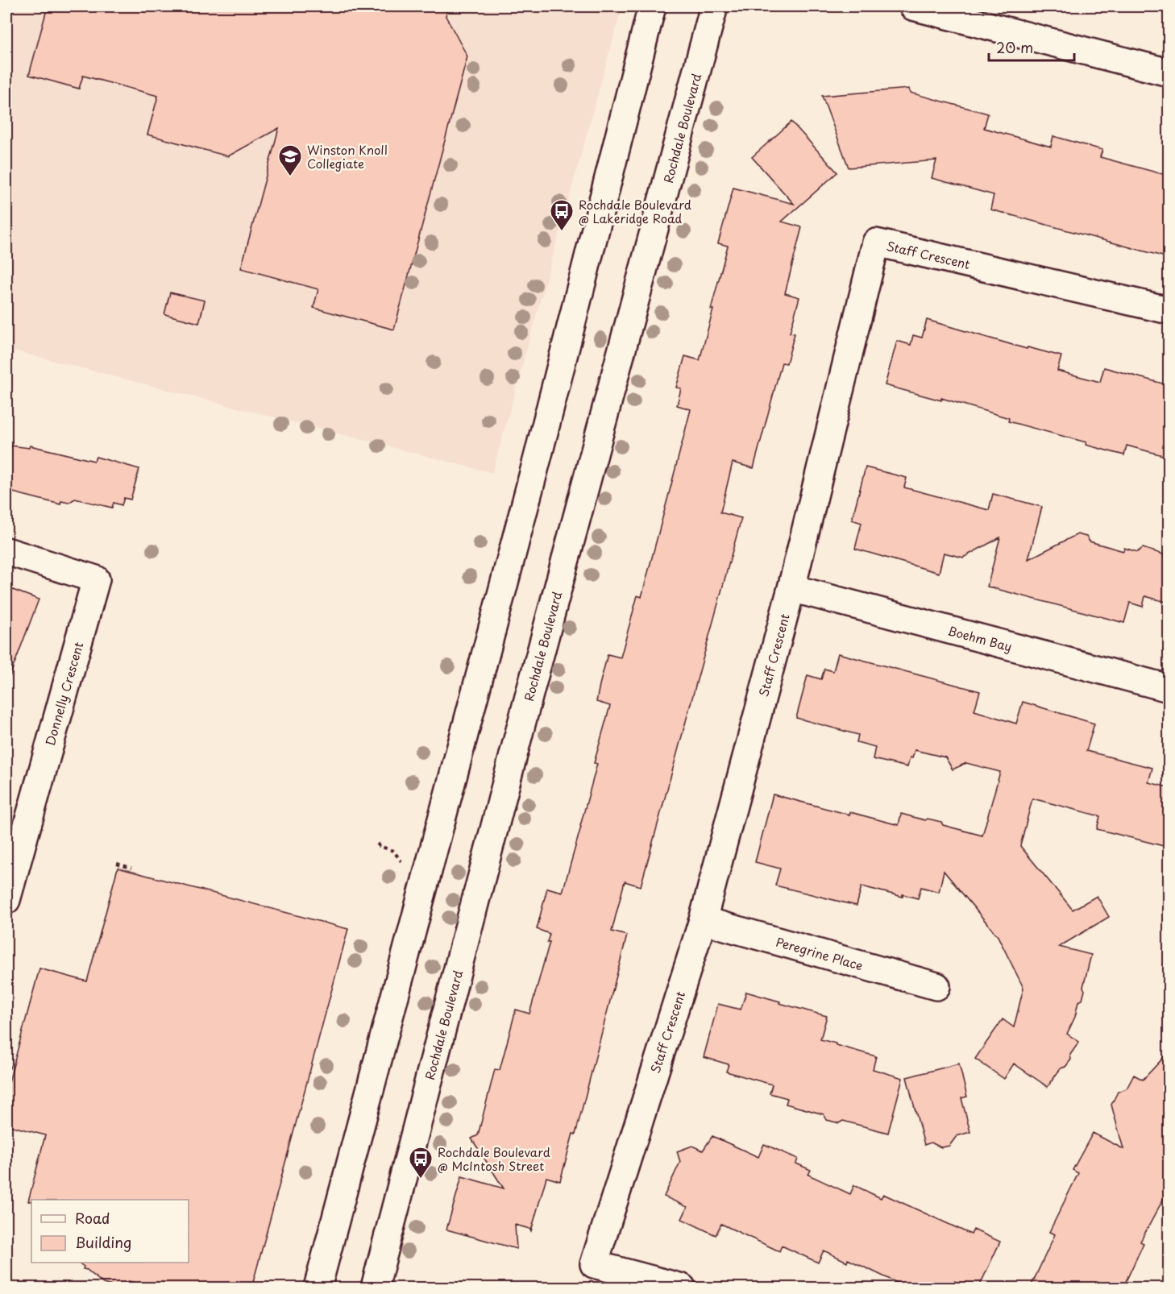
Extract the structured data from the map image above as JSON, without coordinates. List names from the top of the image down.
{
  "streets": {
    "street": [
      "Rochdale Boulevard",
      "Staff Crescent",
      "Boehm Bay",
      "Donnelly Crescent",
      "Peregrine Place"
    ]
  },
  "crossings": [
    ["Staff Crescent", "Boehm Bay"],
    ["Staff Crescent", "Peregrine Place"]
  ],
  "places": {
    "school or university": ["Winston Knoll Collegiate"],
    "bus stop": ["Rochdale Boulevard @ Lakeridge Road", "Rochdale Boulevard @ McIntosh Street"]
  },
  "legend": ["Road", "Building"],
  "scale_bar": "20 m"
}
